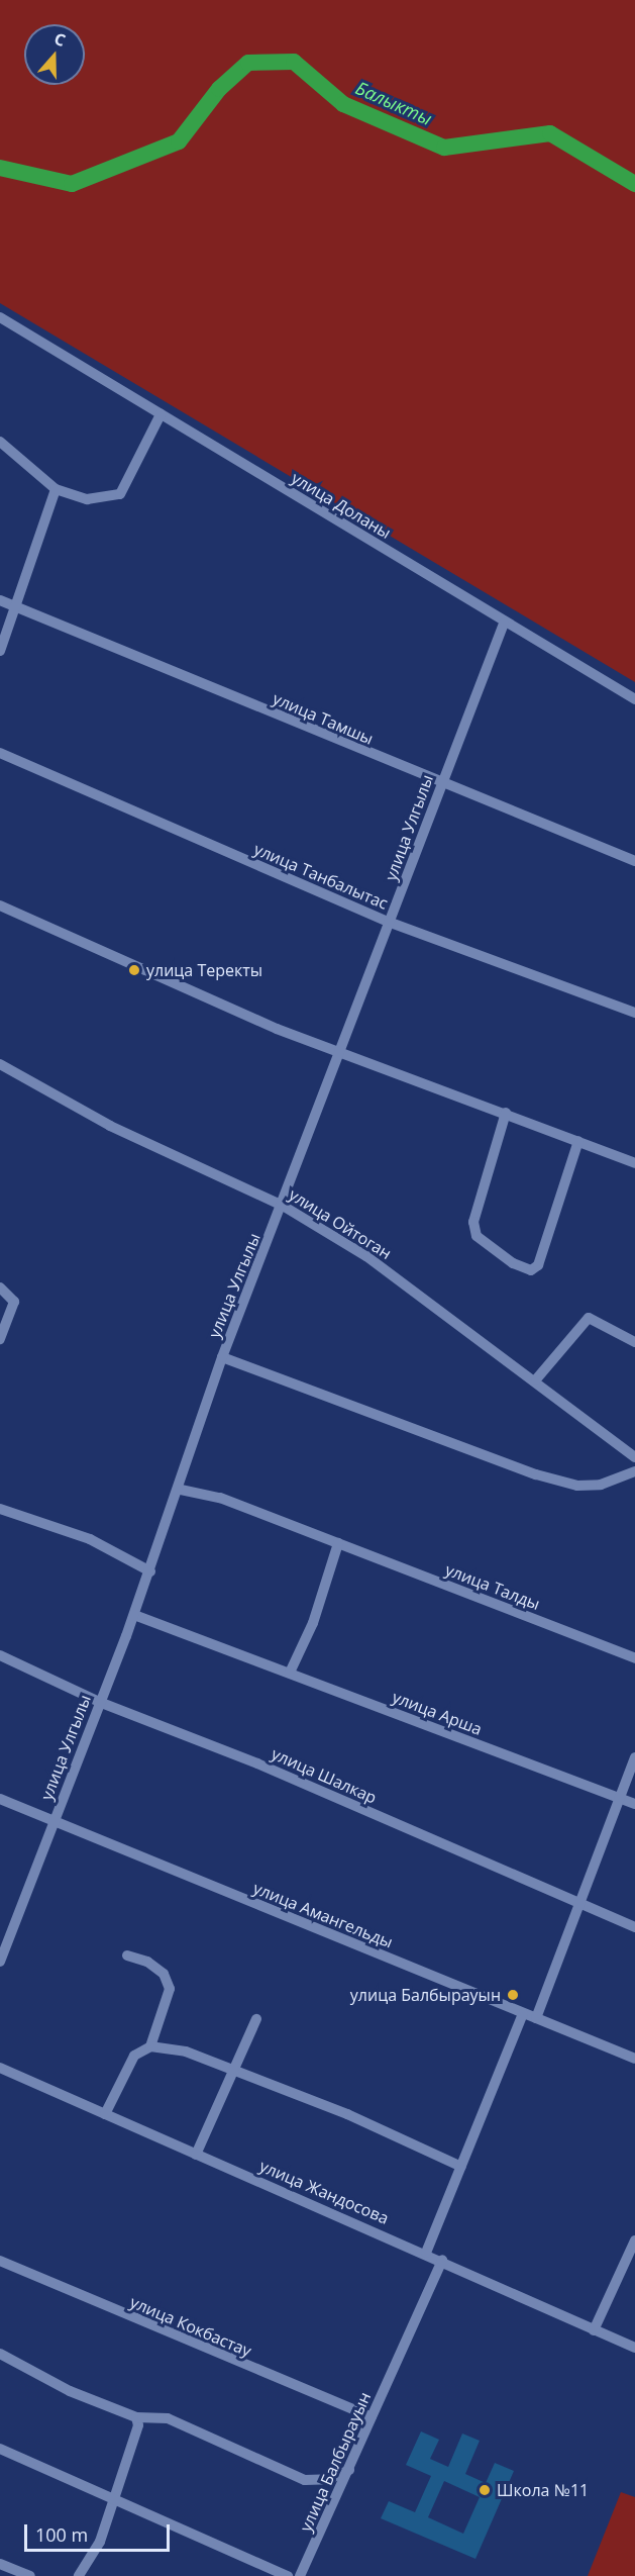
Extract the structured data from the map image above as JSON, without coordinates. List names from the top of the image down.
{
  "streets": {
    "street": [
      "улица Доланы",
      "улица Тамшы",
      "улица Улгылы",
      "улица Танбалытас",
      "улица Ойтоган",
      "улица Талды",
      "улица Арша",
      "улица Шалкар",
      "улица Амангельды",
      "улица Жандосова",
      "улица Кокбастау",
      "улица Балбырауын"
    ]
  },
  "crossings": [
    ["улица Доланы", "улица Улгылы"],
    ["улица Тамшы", "улица Улгылы"],
    ["улица Улгылы", "улица Танбалытас"],
    ["улица Улгылы", "улица Ойтоган"],
    ["улица Улгылы", "улица Талды"],
    ["улица Улгылы", "улица Арша"],
    ["улица Улгылы", "улица Шалкар"],
    ["улица Улгылы", "улица Амангельды"],
    ["улица Жандосова", "улица Балбырауын"],
    ["улица Кокбастау", "улица Балбырауын"]
  ],
  "water": ["Балыкты"],
  "places": ["улица Теректы", "улица Балбырауын", "Школа №11"],
  "scale_bar": "100 m",
  "north": "top"
}
